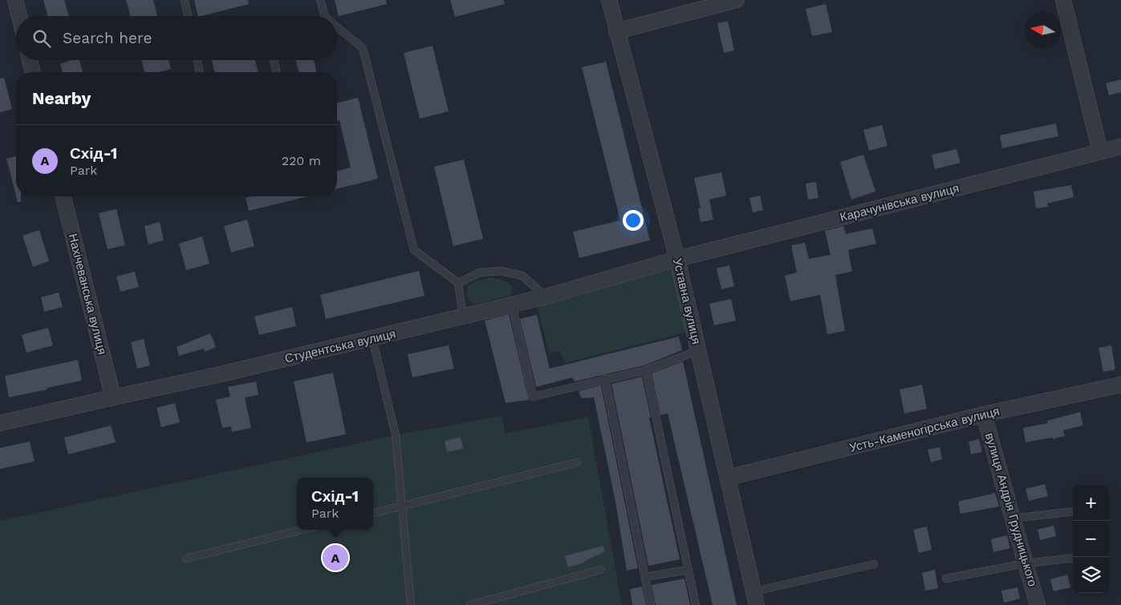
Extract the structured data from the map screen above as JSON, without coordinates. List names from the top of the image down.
{
  "streets": {
    "street": [
      "Карачунівська вулиця",
      "Нахічеванська вулиця",
      "Уставна вулиця",
      "Студентська вулиця",
      "Усть-Каменогірська вулиця",
      "вулиця Андрія Грудницького"
    ]
  },
  "crossings": [
    ["Карачунівська вулиця", "Уставна вулиця"],
    ["Карачунівська вулиця", "Студентська вулиця"],
    ["Нахічеванська вулиця", "Студентська вулиця"],
    ["Уставна вулиця", "Студентська вулиця"],
    ["Уставна вулиця", "Усть-Каменогірська вулиця"],
    ["Усть-Каменогірська вулиця", "вулиця Андрія Грудницького"]
  ],
  "north": "left",
  "page": {
    "search": "Search here",
    "heading": "Nearby",
    "list": [
      {
        "mark": "A",
        "name": "Схід-1",
        "note": "Park",
        "value": "220 m"
      }
    ],
    "popup": ["Схід-1", "Park"],
    "map_buttons": ["+", "−"],
    "pins": "A"
  }
}
